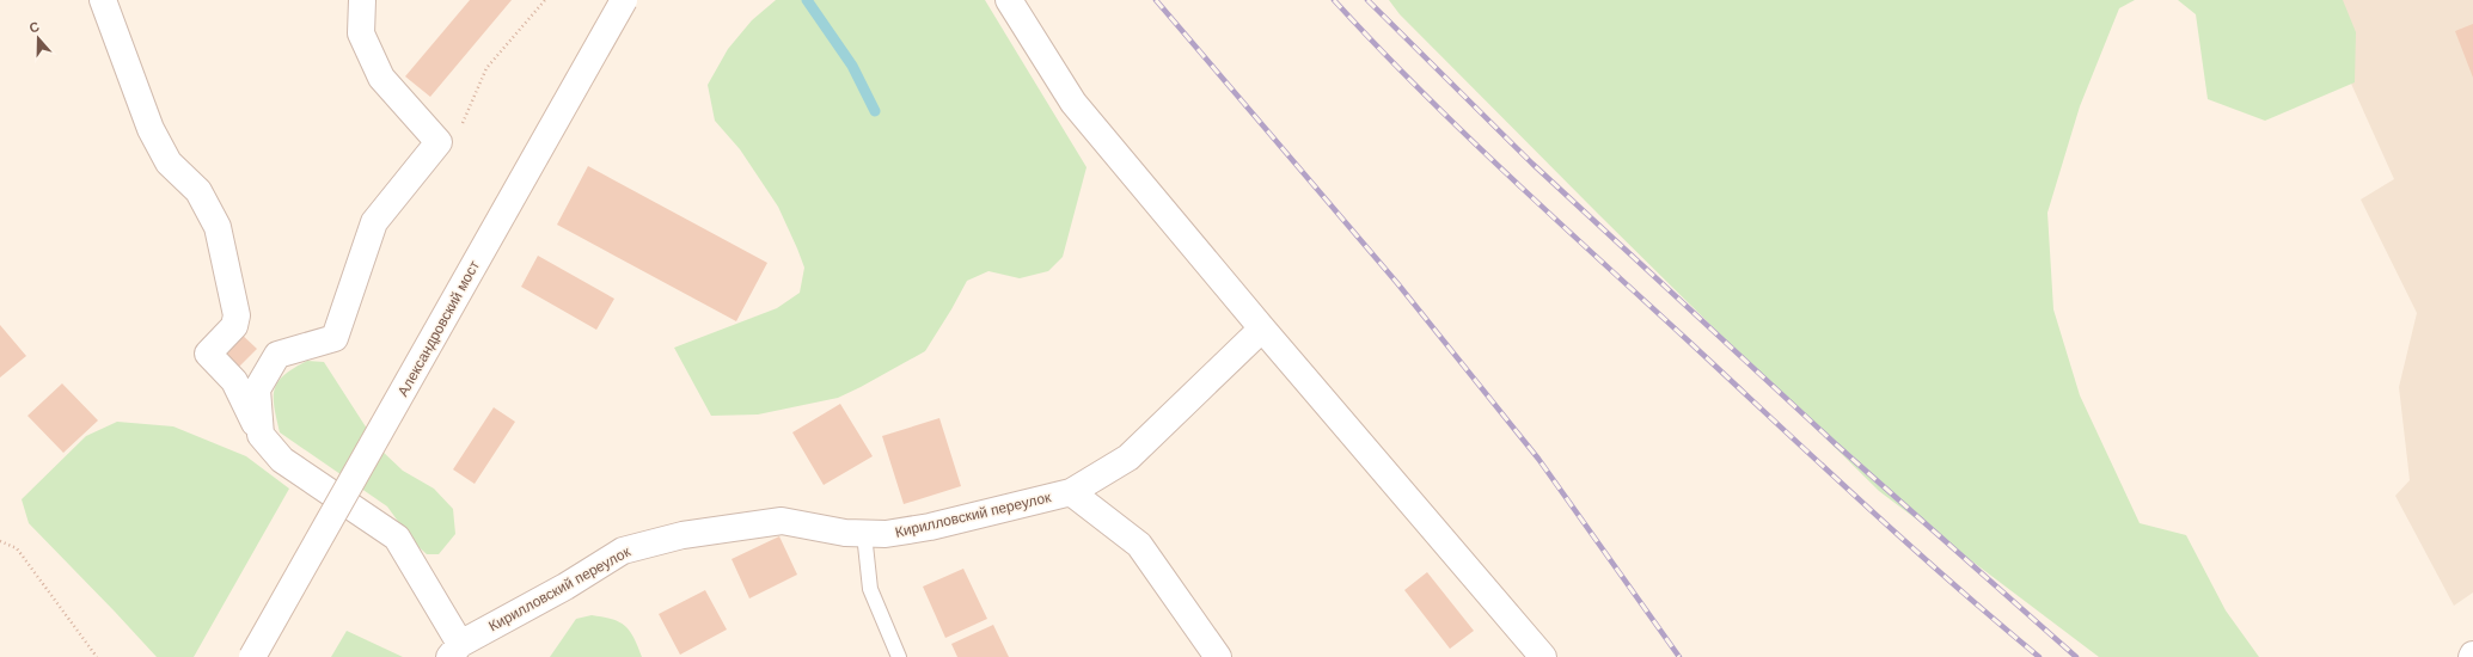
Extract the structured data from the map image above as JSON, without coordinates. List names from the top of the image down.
{
  "streets": {
    "street": ["Александровский мост", "Кирилловский переулок"]
  },
  "north": "top"
}
